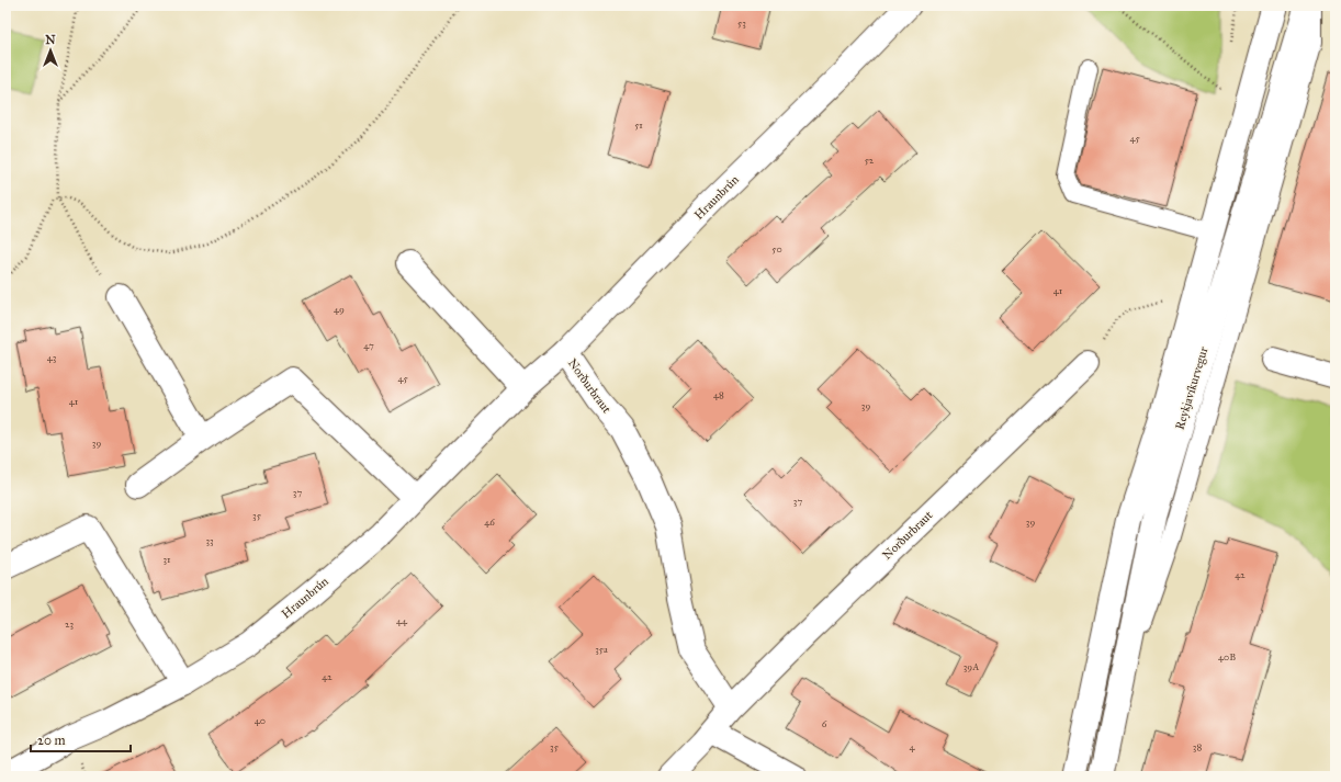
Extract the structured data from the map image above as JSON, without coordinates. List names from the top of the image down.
{
  "streets": {
    "street": ["Hraunbrún", "Norðurbraut", "Reykjavíkurvegur"]
  },
  "crossings": [
    ["Hraunbrún", "Norðurbraut"]
  ],
  "house_numbers": [
    "53",
    "51",
    "45",
    "52",
    "50",
    "41",
    "49",
    "47",
    "43",
    "45",
    "48",
    "41",
    "39",
    "39",
    "37",
    "37",
    "35",
    "46",
    "39",
    "33",
    "31",
    "42",
    "44",
    "23",
    "35a",
    "40B",
    "39A",
    "42",
    "40",
    "6",
    "35",
    "4",
    "38"
  ],
  "scale_bar": "20 m",
  "north": "top"
}
